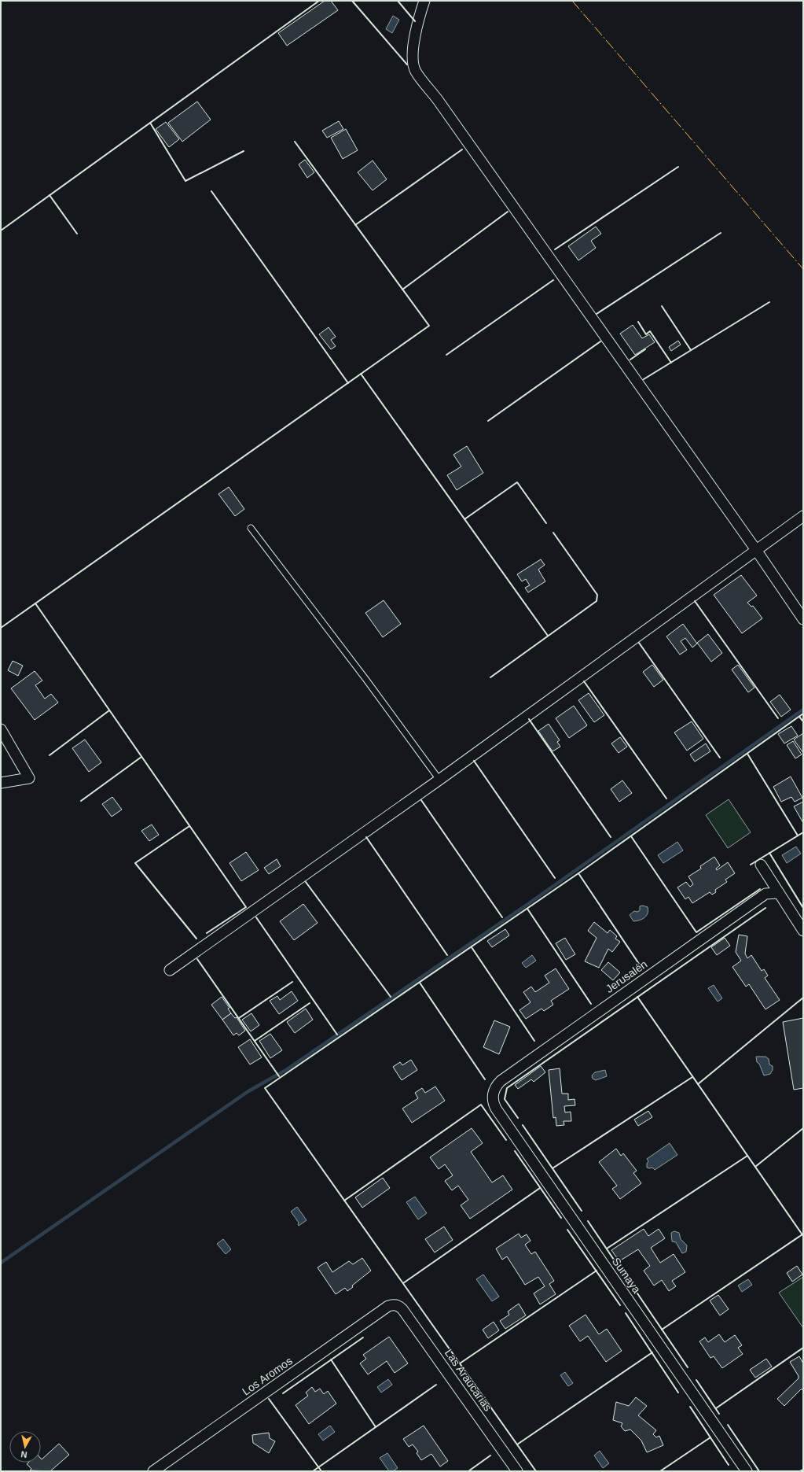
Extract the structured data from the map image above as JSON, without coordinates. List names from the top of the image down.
{
  "streets": {
    "street": [
      "Jerusalén",
      "Sumaya",
      "Los Aromos",
      "Las Araucarias"
    ]
  },
  "crossings": [
    ["Jerusalén", "Sumaya"],
    ["Los Aromos", "Las Araucarias"]
  ],
  "north": "bottom"
}
